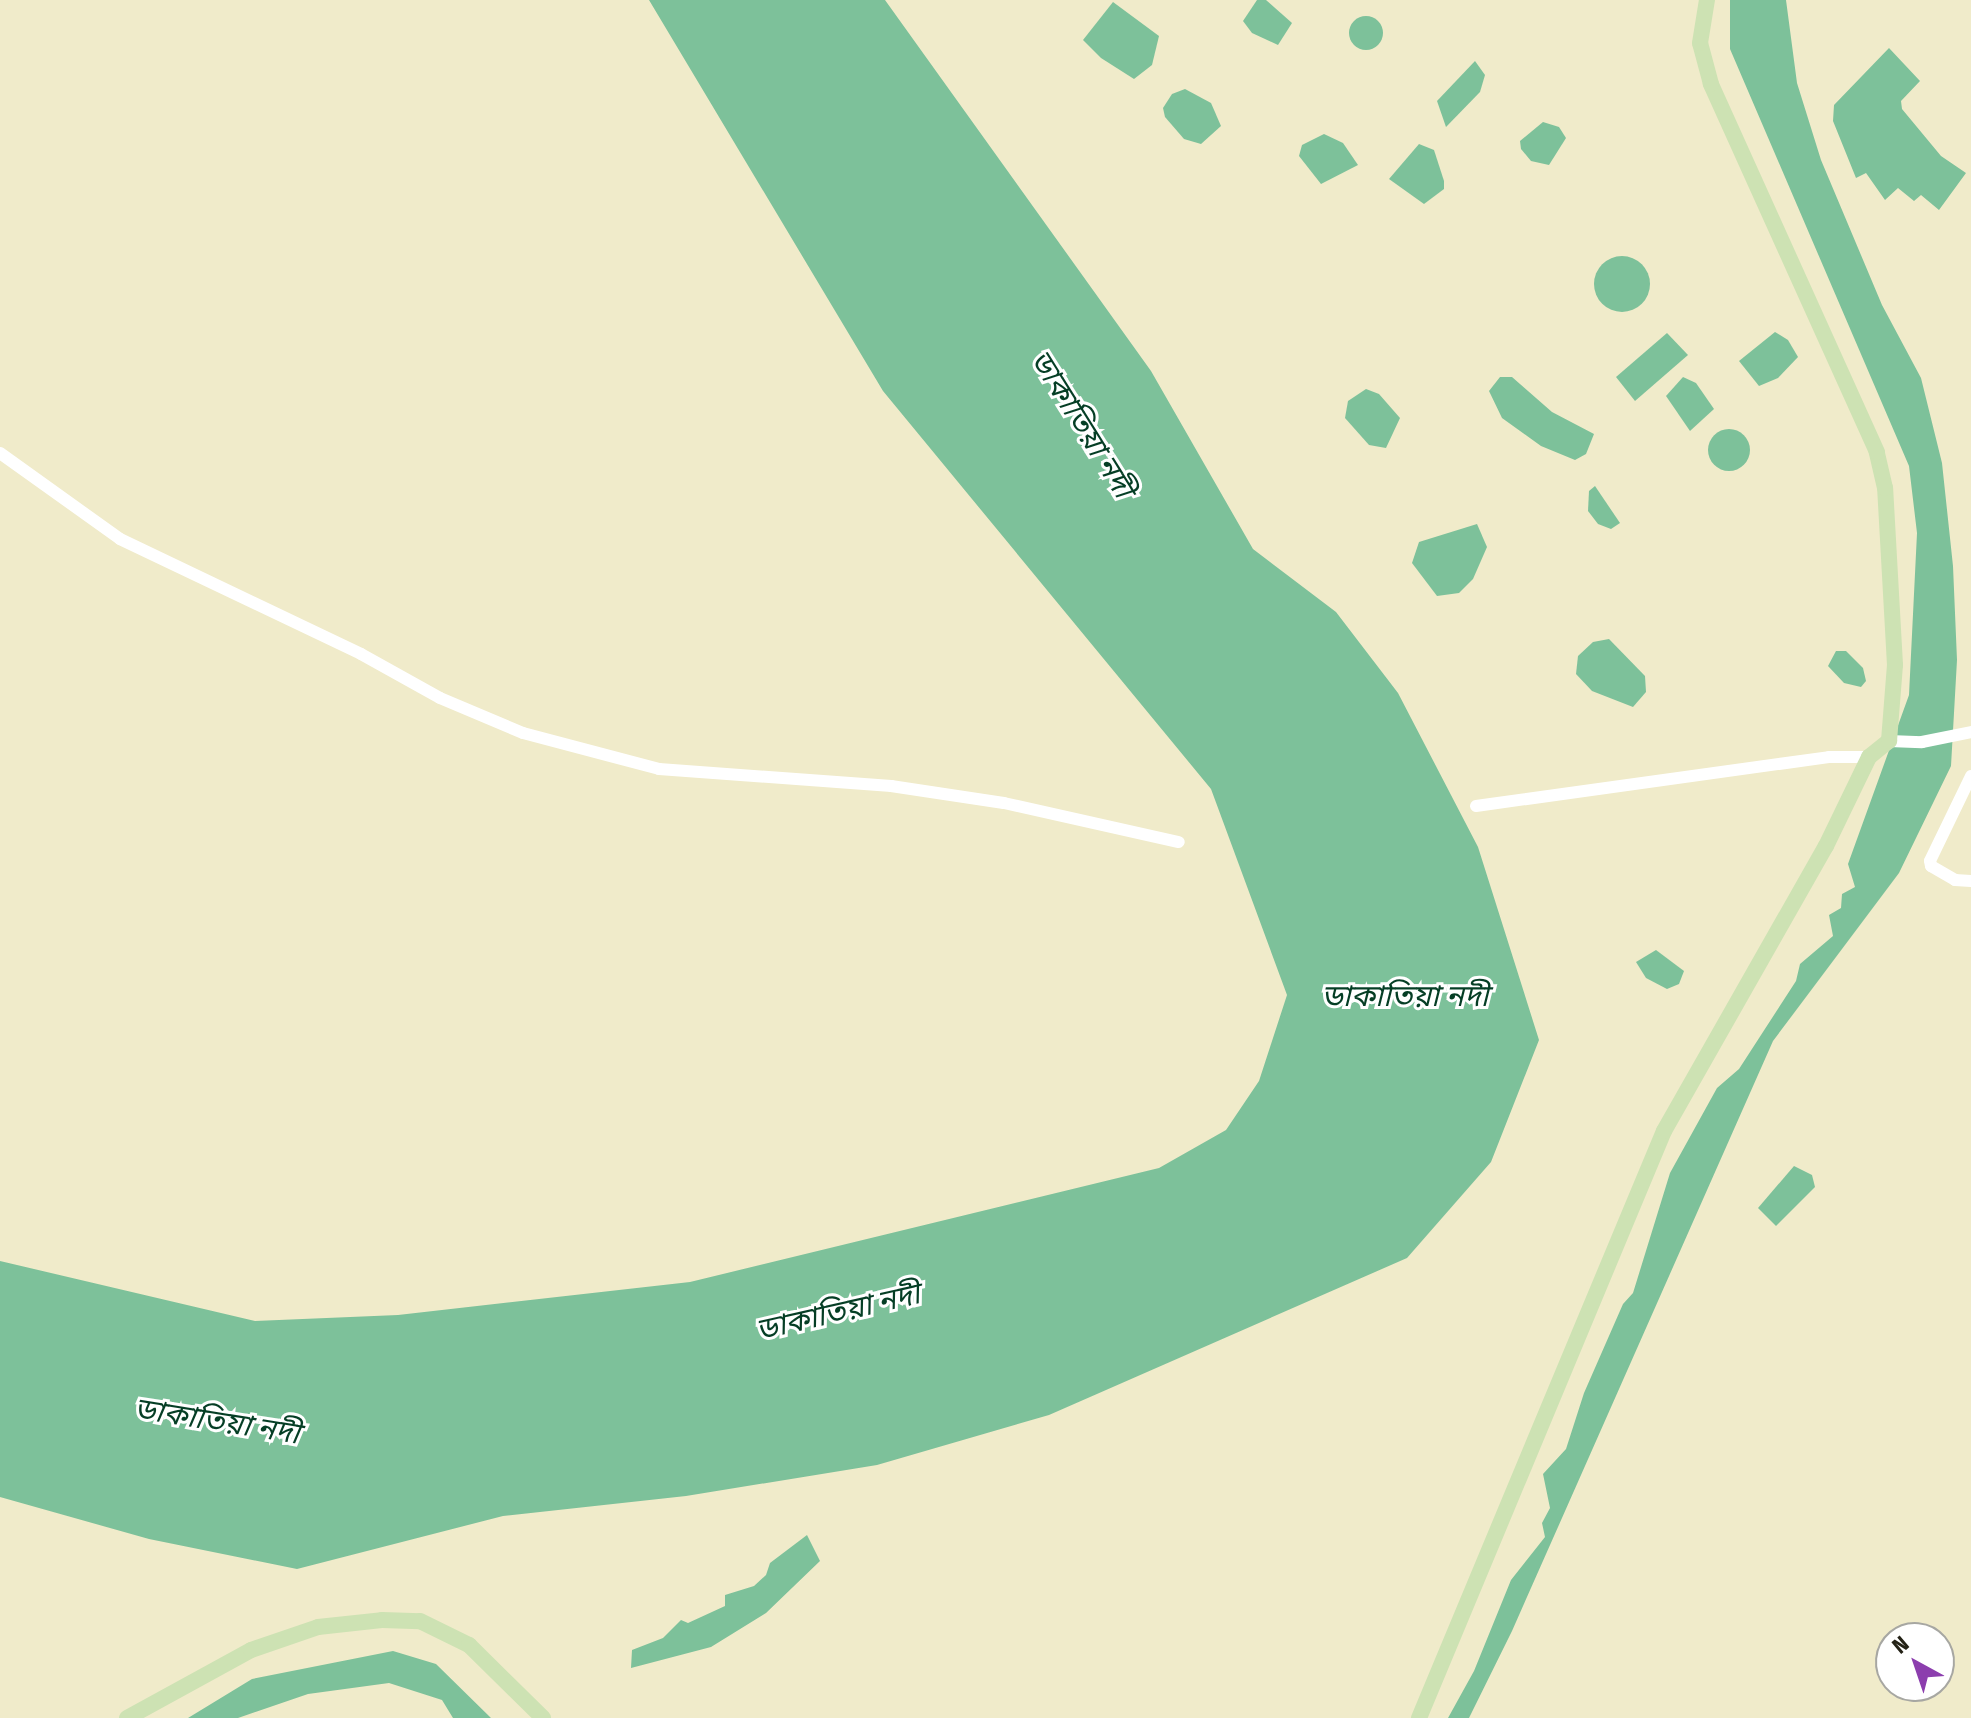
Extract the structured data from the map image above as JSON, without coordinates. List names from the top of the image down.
{
  "water": ["ডাকাতিয়া নদী"],
  "north": "top left"
}
